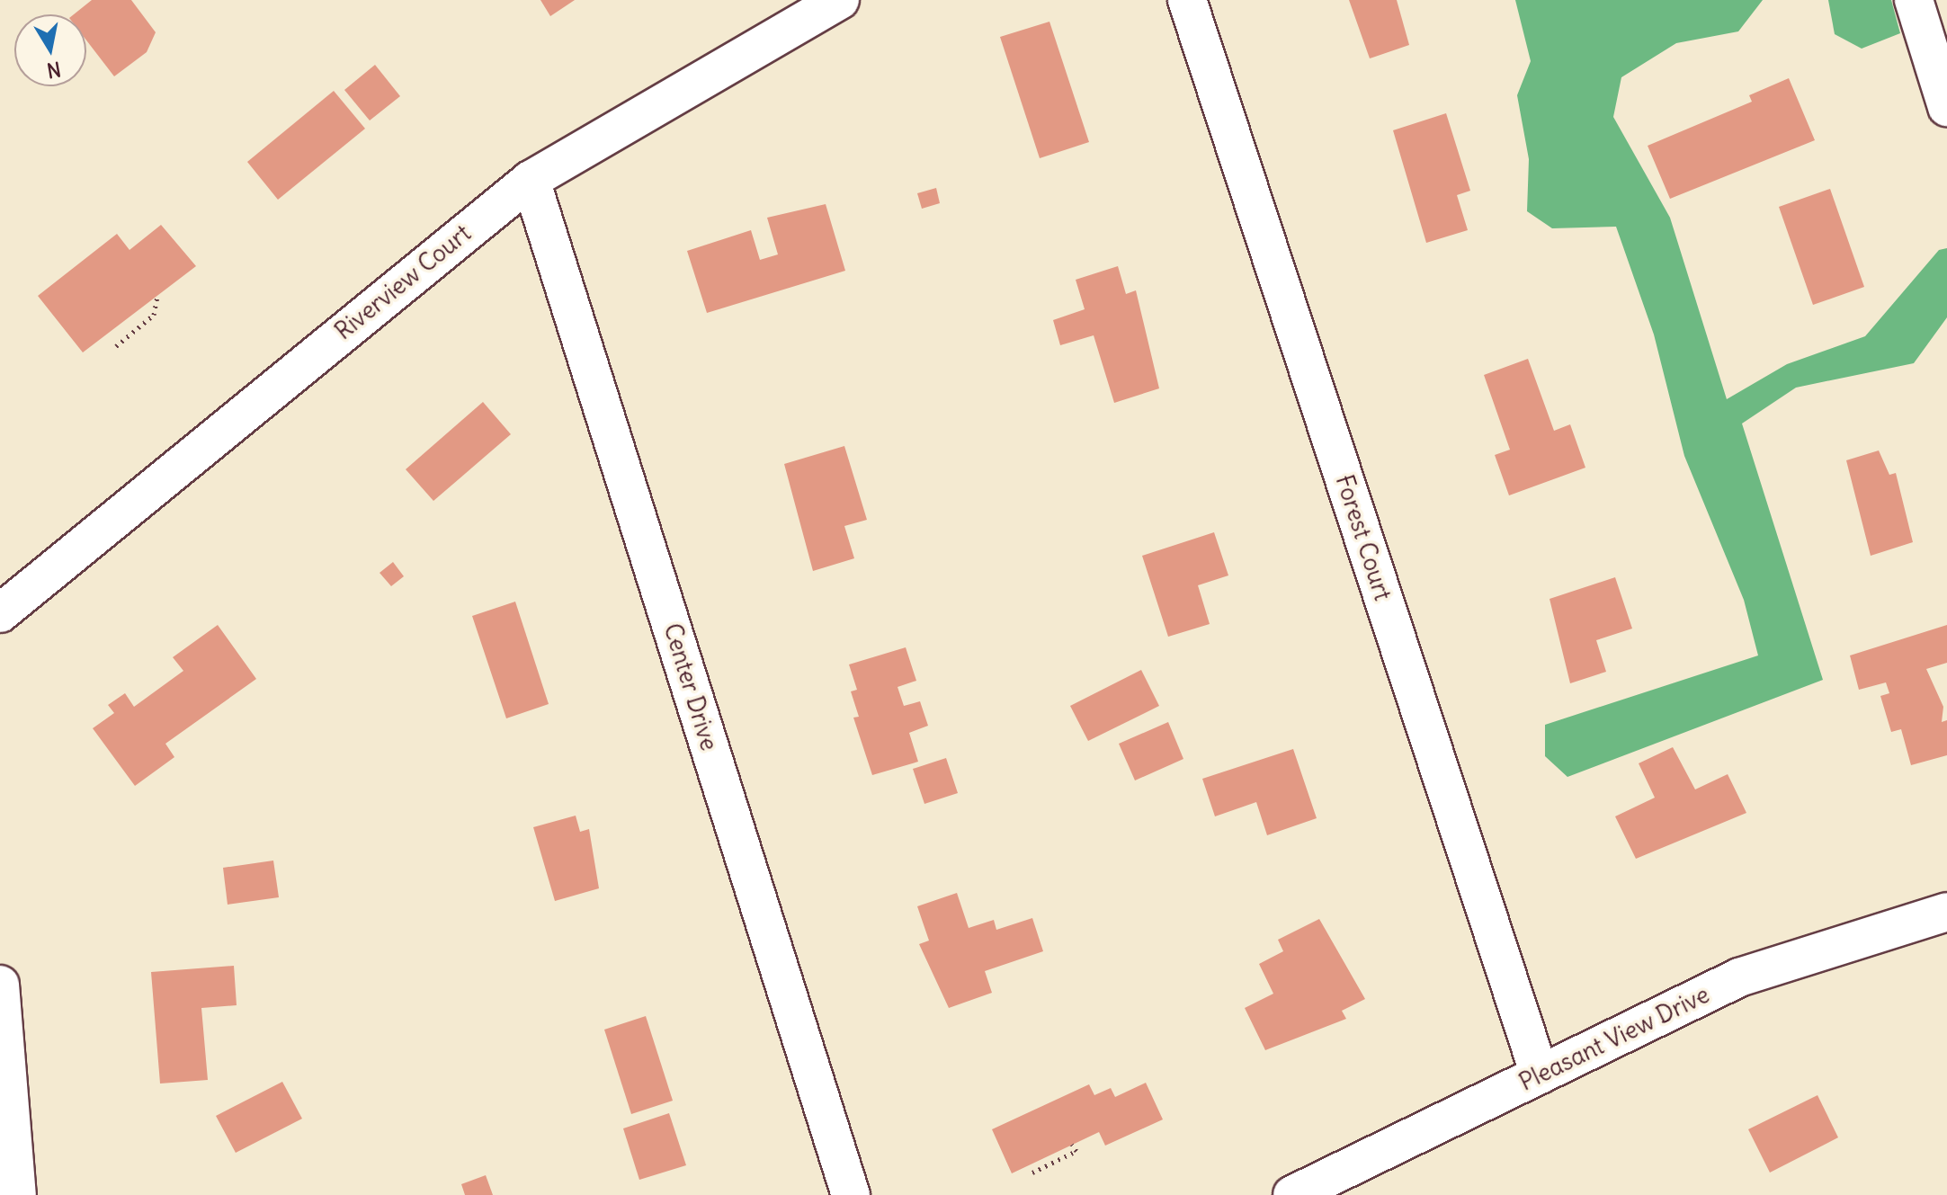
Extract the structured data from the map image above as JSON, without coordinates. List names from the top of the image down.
{
  "streets": {
    "street": [
      "Riverview Court",
      "Forest Court",
      "Center Drive",
      "Pleasant View Drive"
    ]
  },
  "crossings": [
    ["Riverview Court", "Center Drive"],
    ["Forest Court", "Pleasant View Drive"]
  ],
  "north": "bottom"
}
